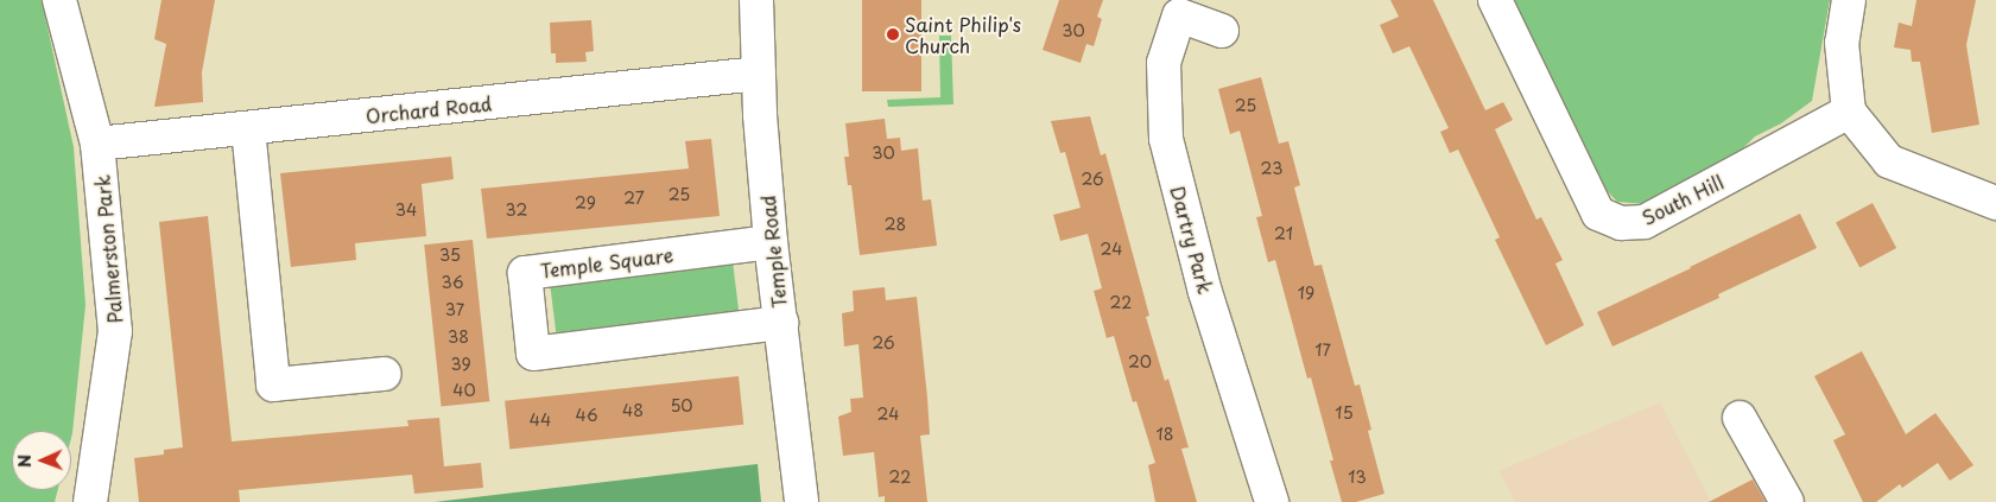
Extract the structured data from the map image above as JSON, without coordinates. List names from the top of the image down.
{
  "streets": {
    "street": [
      "Orchard Road",
      "South Hill",
      "Dartry Park",
      "Palmerston Park",
      "Temple Road",
      "Temple Square"
    ]
  },
  "crossings": [
    ["Orchard Road", "Palmerston Park"],
    ["Orchard Road", "Temple Road"],
    ["Temple Road", "Temple Square"]
  ],
  "places": ["Saint Philip's Church"],
  "house_numbers": [
    "30",
    "25",
    "30",
    "23",
    "26",
    "25",
    "27",
    "29",
    "34",
    "32",
    "28",
    "21",
    "24",
    "35",
    "36",
    "19",
    "22",
    "37",
    "38",
    "26",
    "17",
    "20",
    "39",
    "40",
    "50",
    "48",
    "15",
    "24",
    "46",
    "44",
    "18",
    "22",
    "13"
  ],
  "north": "left"
}
